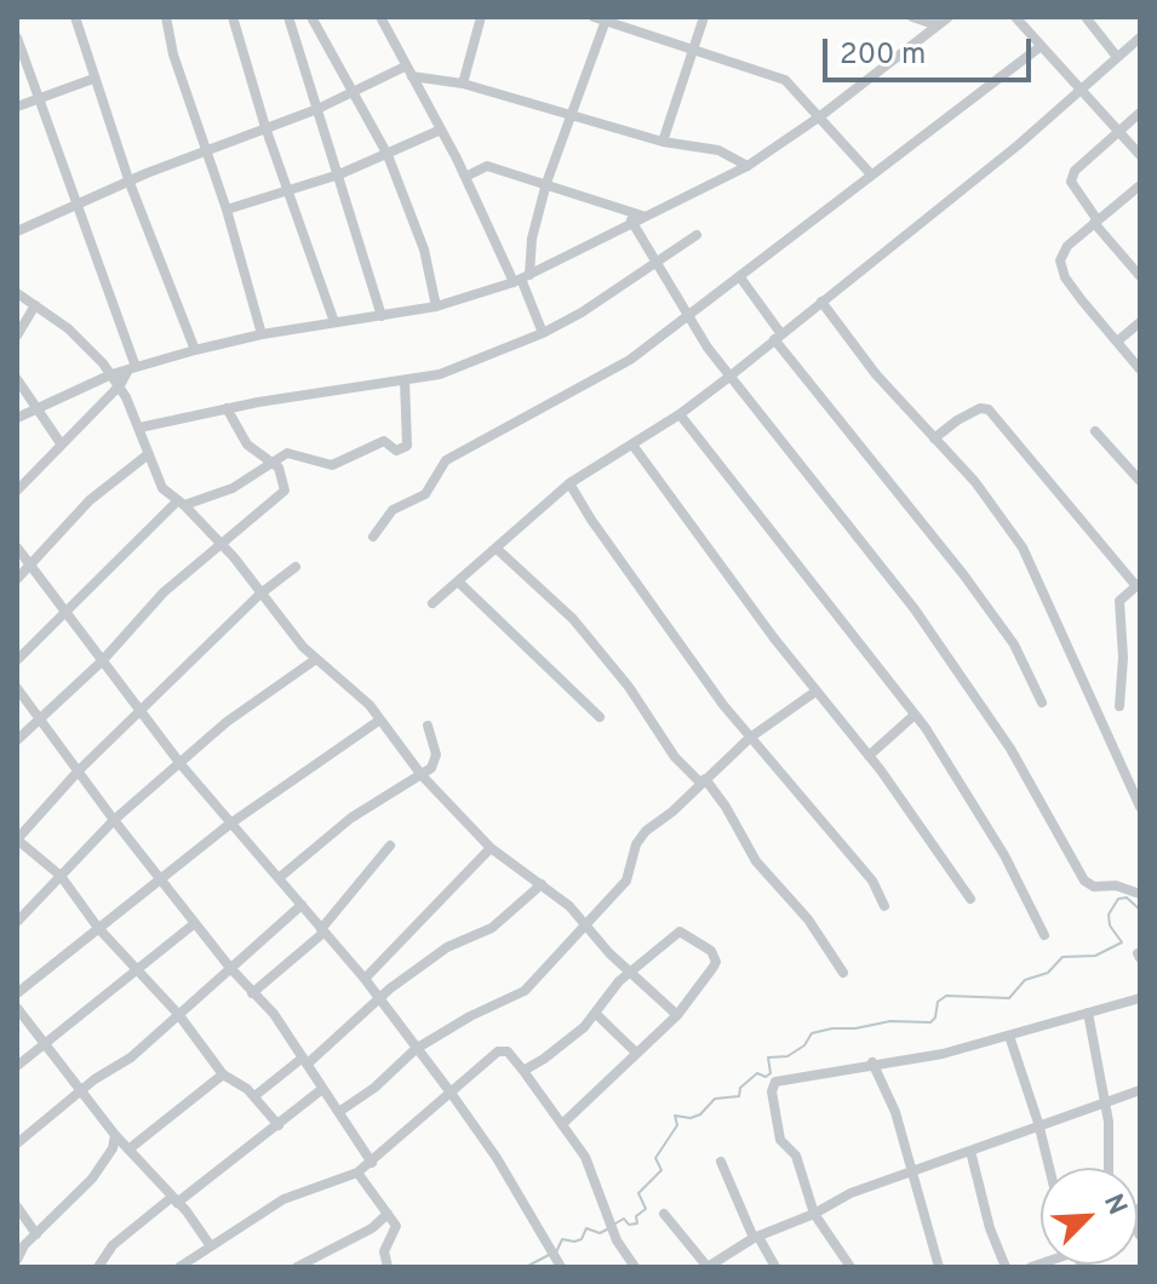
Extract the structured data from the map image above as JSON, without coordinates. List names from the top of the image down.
{
  "scale_bar": "200 m",
  "north": "top right"
}
